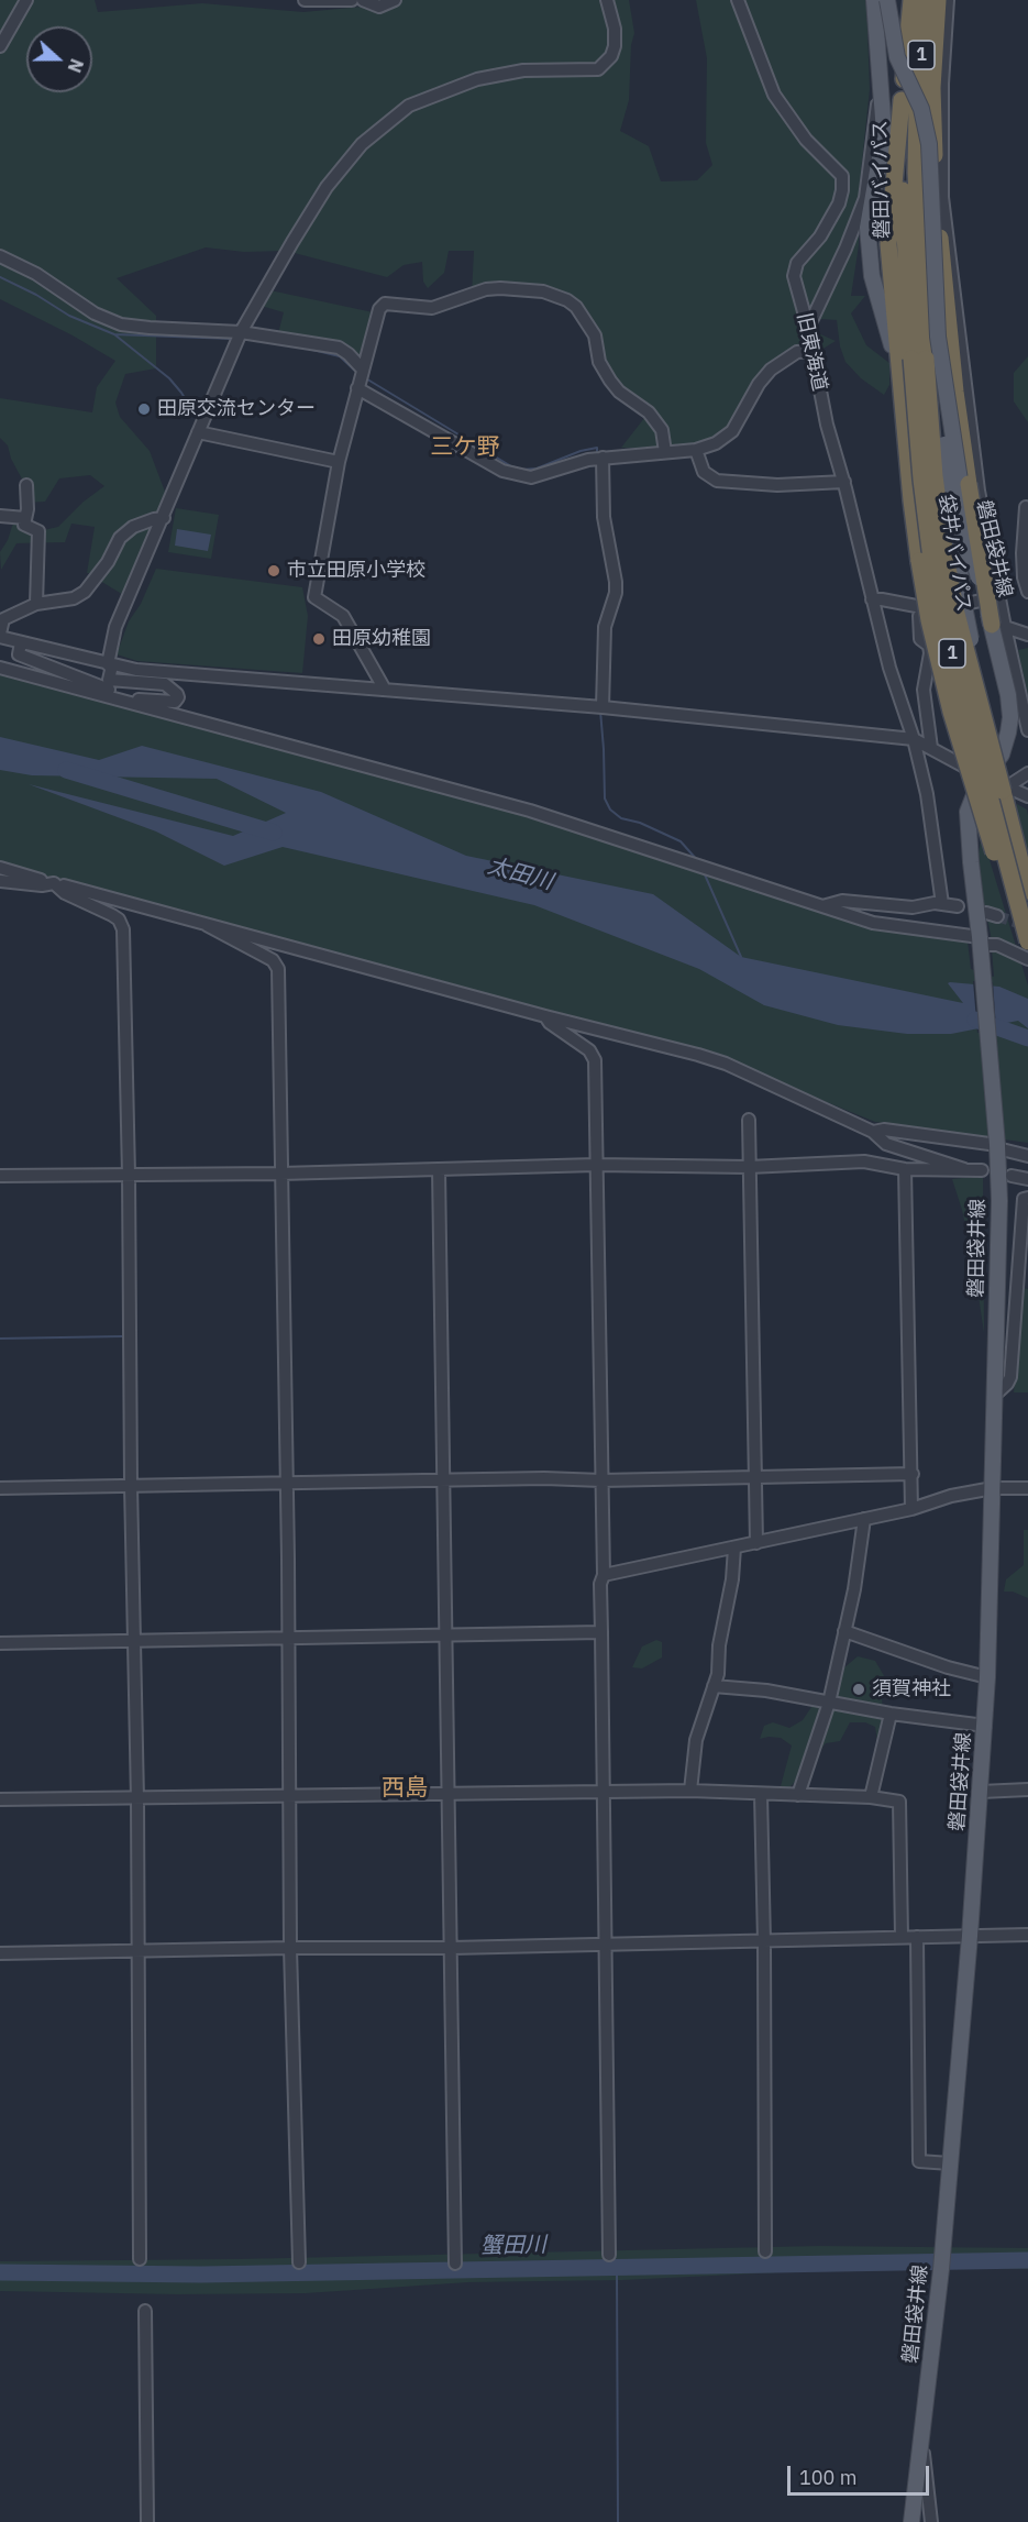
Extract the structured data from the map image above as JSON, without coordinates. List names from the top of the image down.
{
  "streets": {
    "highway": ["1", "磐田バイパス", "袋井バイパス"],
    "main road": ["磐田袋井線"],
    "street": ["旧東海道"]
  },
  "crossings": [
    ["1", "磐田バイパス"],
    ["1", "磐田袋井線"],
    ["1", "袋井バイパス"],
    ["磐田バイパス", "袋井バイパス"]
  ],
  "districts": ["三ケ野", "西島"],
  "water": ["太田川", "蟹田川"],
  "places": [
    "田原交流センター",
    "市立田原小学校",
    "田原幼稚園",
    "須賀神社"
  ],
  "scale_bar": "100 m",
  "north": "right"
}
